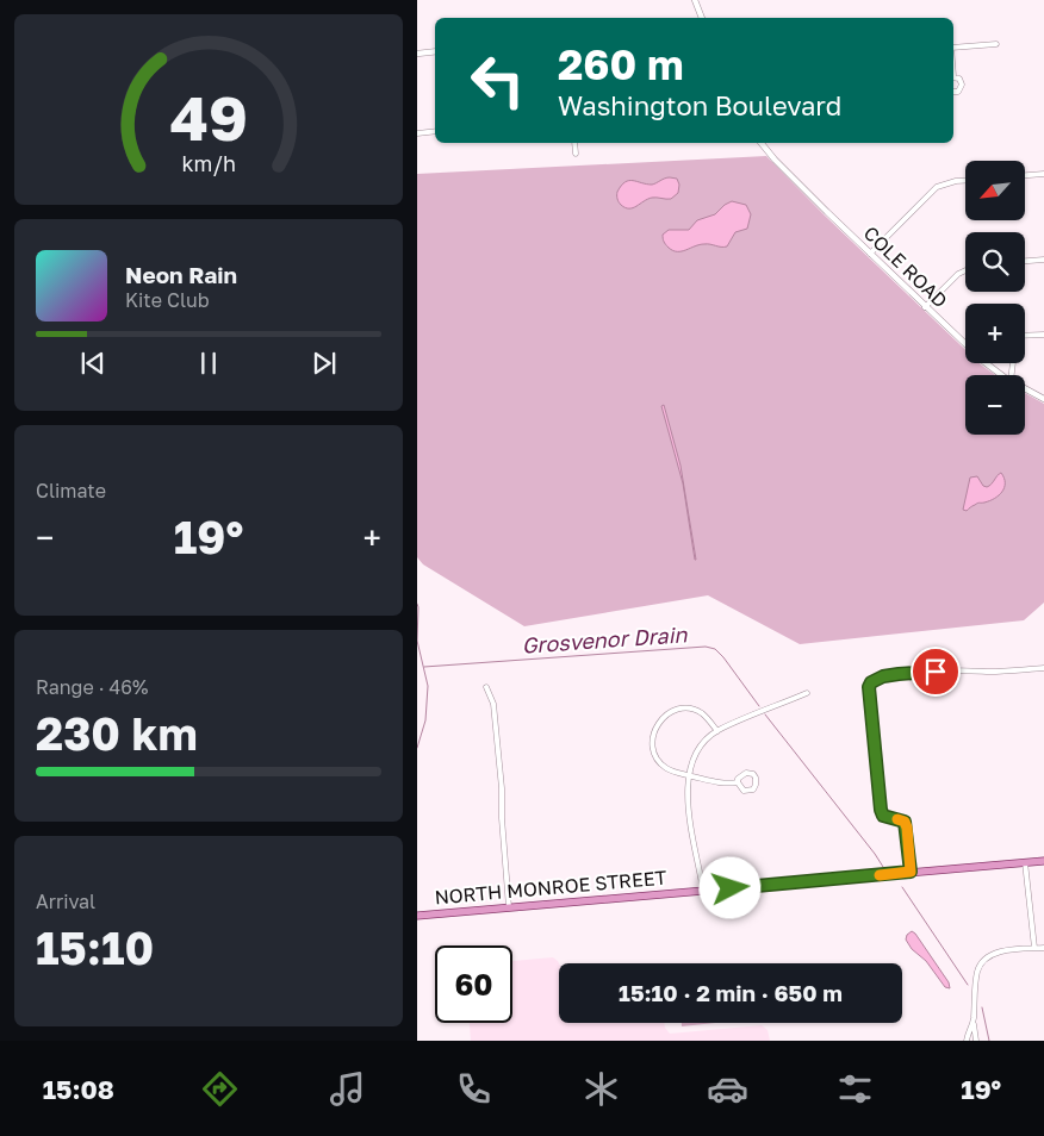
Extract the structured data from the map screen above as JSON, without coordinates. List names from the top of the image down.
{
  "streets": {
    "main road": ["NORTH MONROE STREET"],
    "street": ["COLE ROAD"]
  },
  "water": ["Grosvenor Drain"],
  "north": "bottom left",
  "page": {
    "turn": ["260 m", "Washington Boulevard"],
    "map_buttons": ["+", "−"],
    "song": ["Neon Rain", "Kite Club"],
    "tile": [
      "Climate",
      ["Range · 46%", "230 km"],
      ["Arrival", "15:10"]
    ],
    "heat": ["−", "19°", "+"],
    "limit": "60",
    "trip": "15:10 · 2 min · 650 m",
    "tabs": ["15:08", "19°"],
    "gauge": ["49", "km/h"]
  }
}
